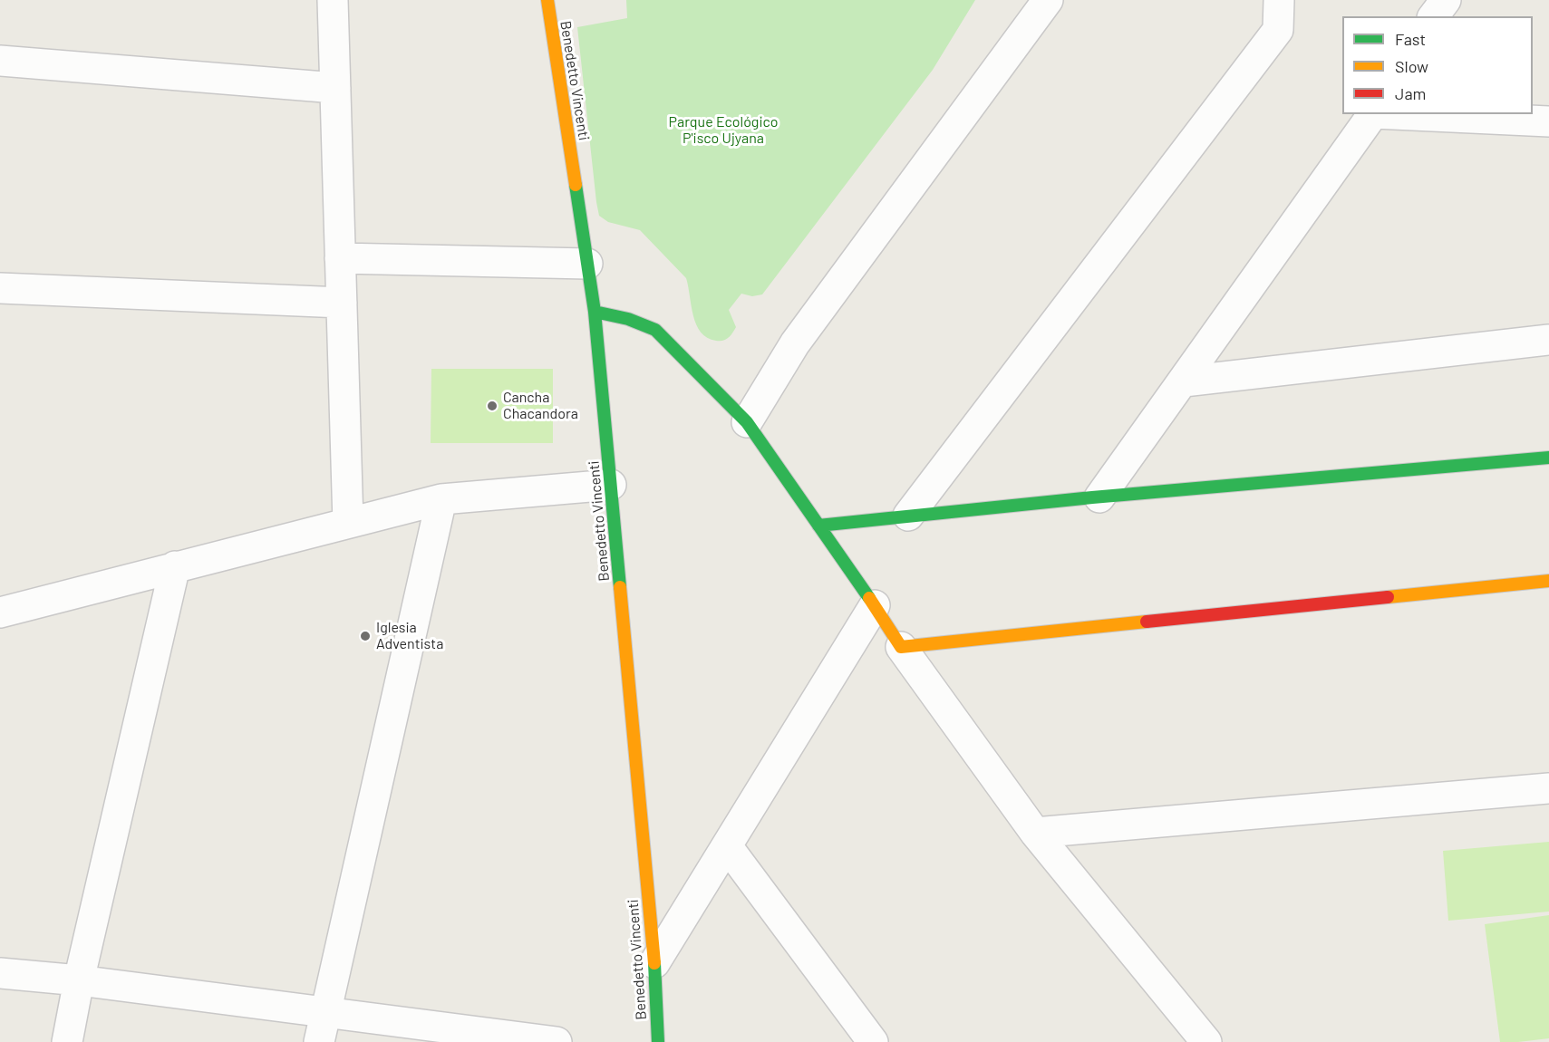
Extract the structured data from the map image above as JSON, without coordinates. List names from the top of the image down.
{
  "streets": {
    "street": ["Benedetto Vincenti"]
  },
  "parks": ["Parque Ecológico P'isco Ujyana"],
  "places": ["Cancha Chacandora", "Iglesia Adventista"],
  "legend": ["Fast", "Slow", "Jam"]
}
